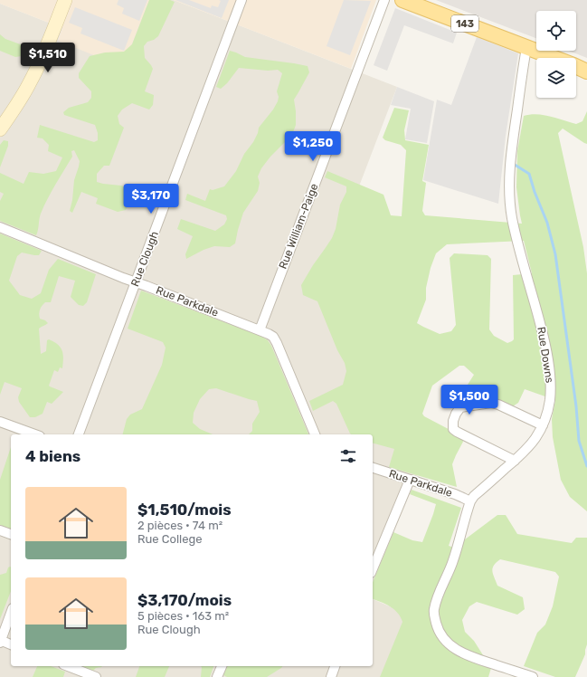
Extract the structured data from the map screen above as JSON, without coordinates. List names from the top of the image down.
{
  "streets": {
    "main road": ["143"],
    "street": [
      "Rue William-Paige",
      "Rue Clough",
      "Rue Parkdale",
      "Rue Downs"
    ]
  },
  "crossings": [
    ["143", "Rue Downs"],
    ["Rue William-Paige", "Rue Parkdale"],
    ["Rue Clough", "Rue Parkdale"],
    ["Rue Parkdale", "Rue Downs"]
  ],
  "page": {
    "price": [
      "$1,510",
      "$1,250",
      "$3,170",
      "$1,500"
    ],
    "heading": "4 biens",
    "list": [
      {
        "name": "$1,510/mois",
        "note": "2 pièces · 74 m² · Rue College"
      },
      {
        "name": "$3,170/mois",
        "note": "5 pièces · 163 m² · Rue Clough"
      }
    ]
  }
}
